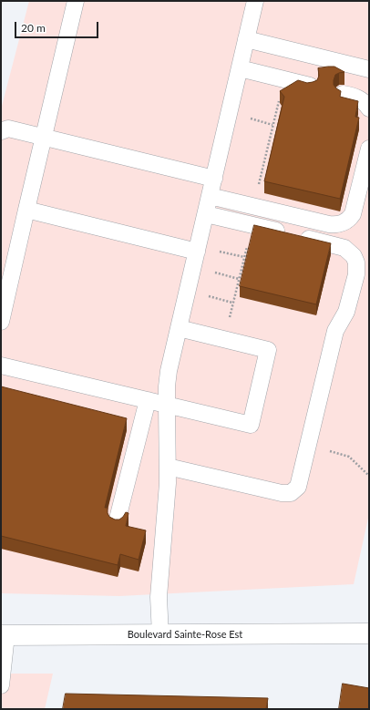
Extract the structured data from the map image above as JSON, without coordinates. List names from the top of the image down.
{
  "streets": {
    "street": ["Boulevard Sainte-Rose Est"]
  },
  "scale_bar": "20 m"
}
